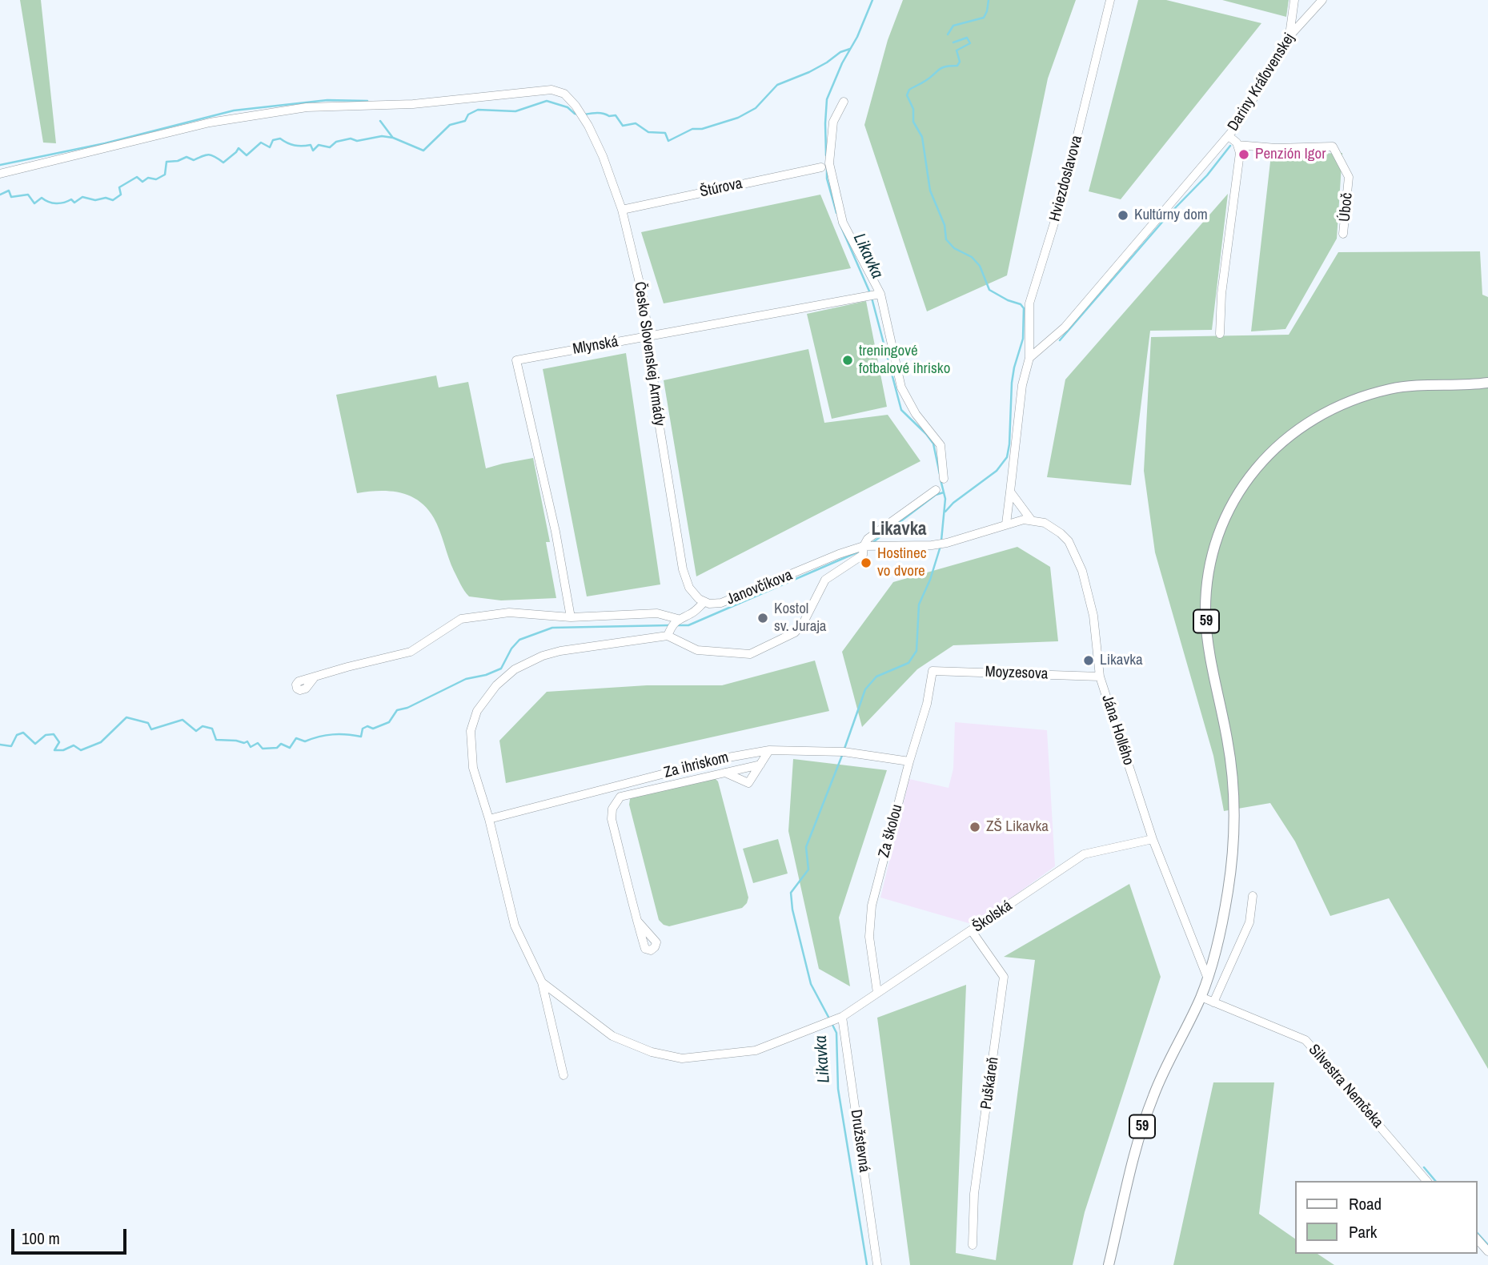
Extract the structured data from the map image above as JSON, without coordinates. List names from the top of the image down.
{
  "streets": {
    "main road": ["59"],
    "street": [
      "Dariny Kráľovenskej",
      "Hviezdoslavova",
      "Štúrova",
      "Úboč",
      "Mlynská",
      "Česko Slovenskej Armády",
      "Janovčíkova",
      "Moyzesova",
      "Jána Hollého",
      "Za ihriskom",
      "Za školou",
      "Školská",
      "Puškáreň",
      "Silvestra Nemčeka",
      "Družstevná"
    ]
  },
  "crossings": [
    ["Dariny Kráľovenskej", "Hviezdoslavova"],
    ["Štúrova", "Česko Slovenskej Armády"],
    ["Mlynská", "Česko Slovenskej Armády"],
    ["Česko Slovenskej Armády", "Janovčíkova"],
    ["Janovčíkova", "Jána Hollého"],
    ["59", "Jána Hollého"],
    ["59", "Silvestra Nemčeka"],
    ["Moyzesova", "Jána Hollého"],
    ["Moyzesova", "Za školou"],
    ["Jána Hollého", "Školská"],
    ["Za ihriskom", "Za školou"],
    ["Za školou", "Školská"],
    ["Školská", "Puškáreň"],
    ["Školská", "Družstevná"]
  ],
  "districts": ["Likavka"],
  "water": ["Likavka"],
  "places": [
    "Penzión Igor",
    "Kultúrny dom",
    "treningové fotbalové ihrisko",
    "Hostinec vo dvore",
    "Kostol sv. Juraja",
    "Likavka",
    "ZŠ Likavka"
  ],
  "legend": ["Road", "Park"],
  "scale_bar": "100 m"
}
